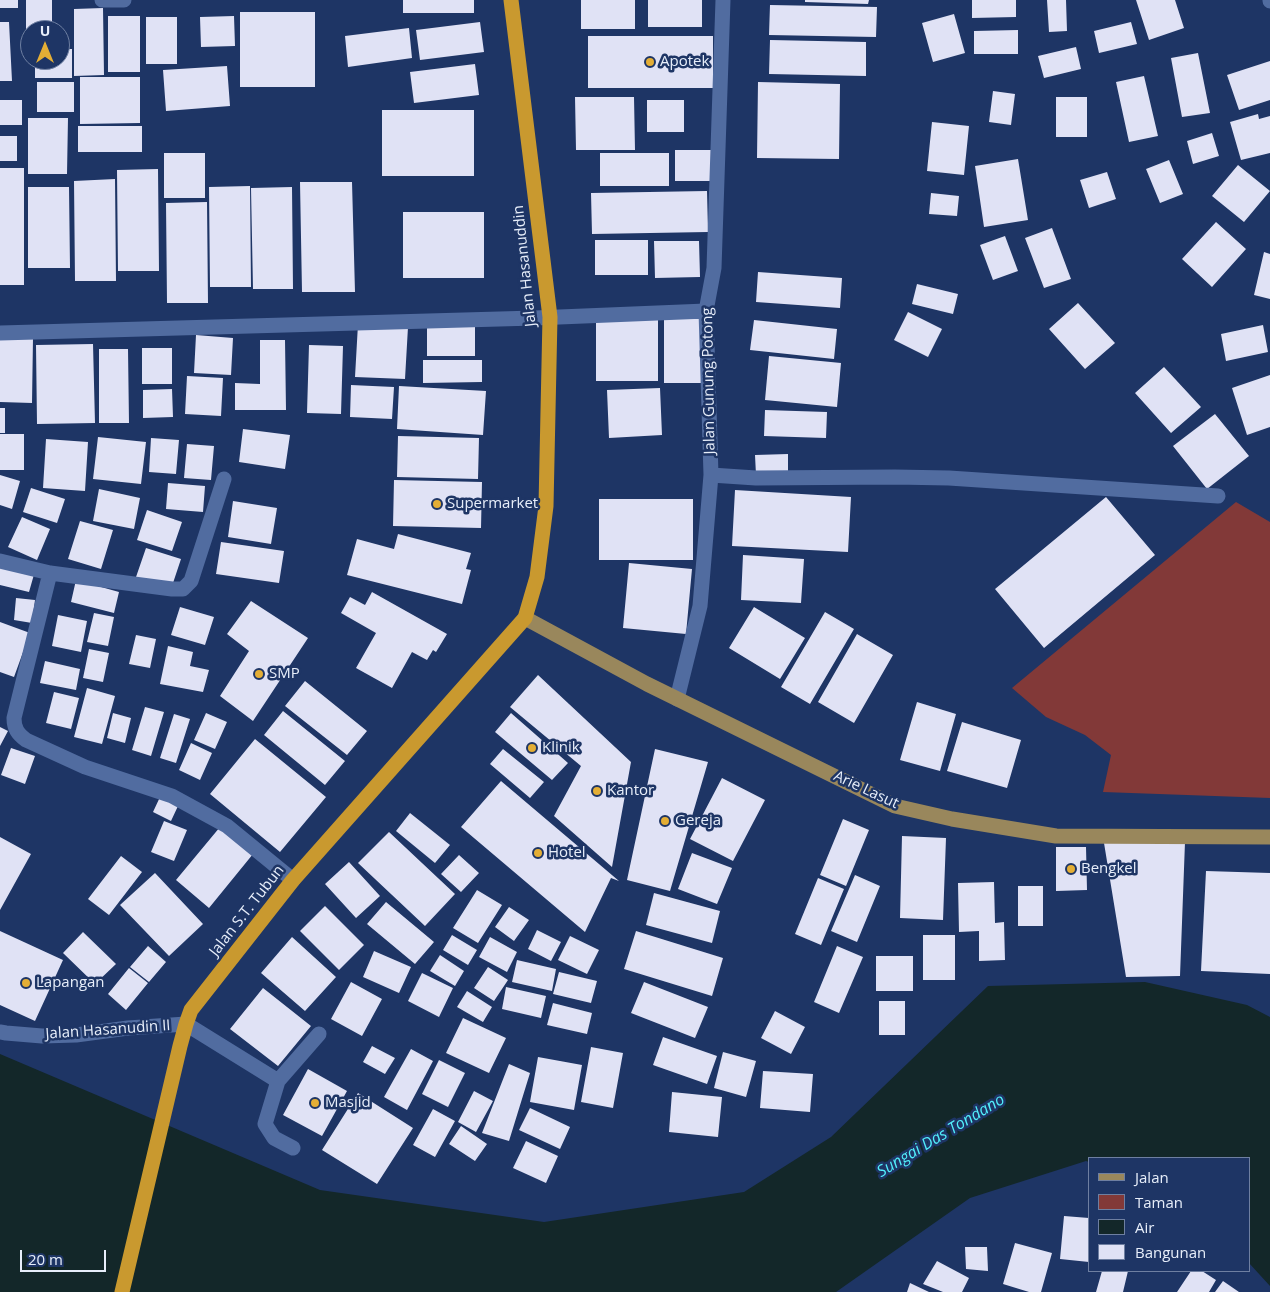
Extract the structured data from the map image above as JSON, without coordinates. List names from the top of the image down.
{
  "streets": {
    "highway": ["Jalan Hasanuddin", "Jalan S.T. Tubun"],
    "main road": ["Arie Lasut"],
    "street": ["Jalan Gunung Potong", "Jalan Hasanudin II"]
  },
  "crossings": [
    ["Jalan Hasanuddin", "Arie Lasut"],
    ["Jalan Hasanuddin", "Jalan S.T. Tubun"],
    ["Jalan Gunung Potong", "Arie Lasut"],
    ["Arie Lasut", "Jalan S.T. Tubun"],
    ["Jalan S.T. Tubun", "Jalan Hasanudin II"]
  ],
  "water": ["Sungai Das Tondano"],
  "places": [
    "Apotek",
    "Supermarket",
    "SMP",
    "Klinik",
    "Kantor",
    "Gereja",
    "Hotel",
    "Bengkel",
    "Lapangan",
    "Masjid"
  ],
  "legend": [
    "Jalan",
    "Taman",
    "Air",
    "Bangunan"
  ],
  "scale_bar": "20 m",
  "north": "top"
}
